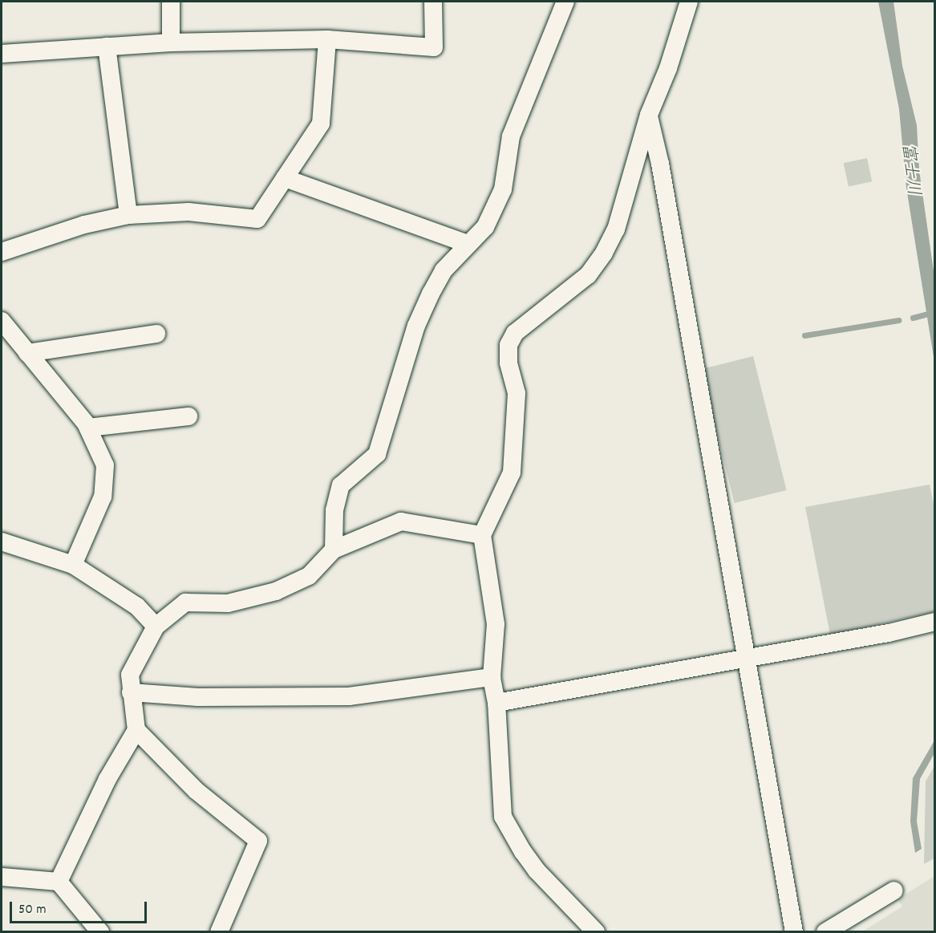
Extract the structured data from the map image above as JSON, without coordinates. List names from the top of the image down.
{
  "water": ["富士川"],
  "scale_bar": "50 m"
}
